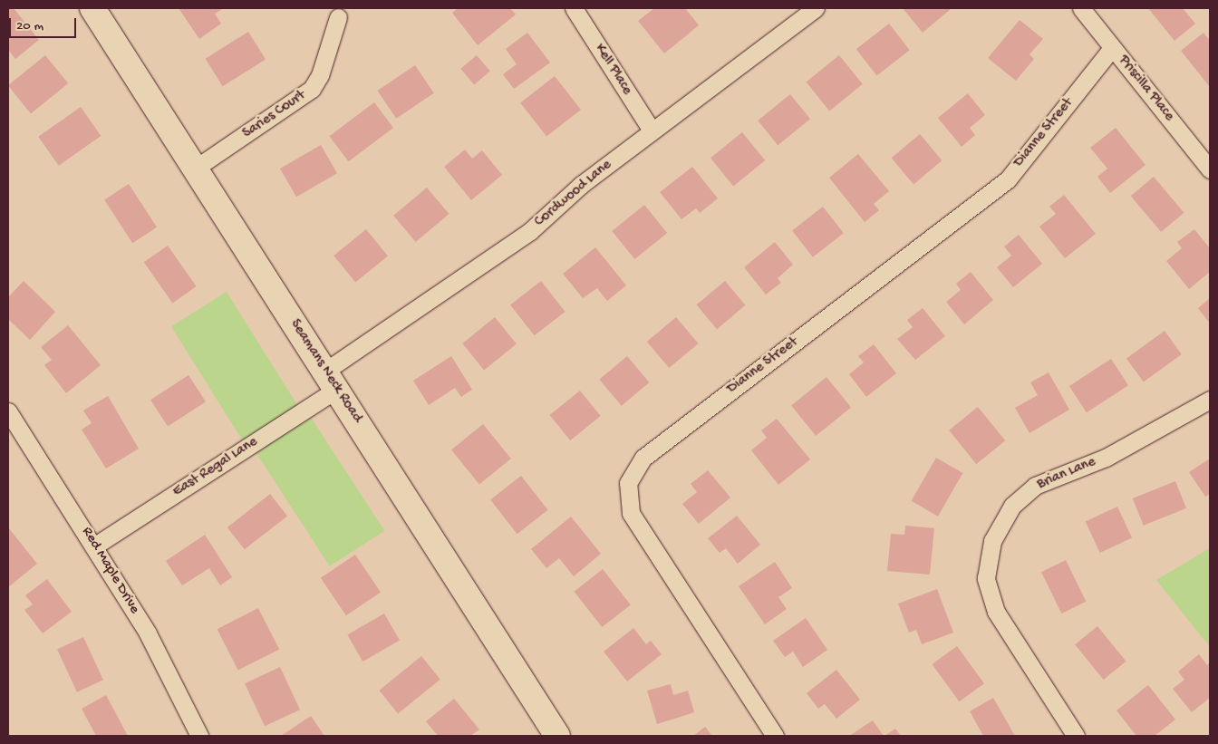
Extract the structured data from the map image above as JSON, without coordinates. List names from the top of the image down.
{
  "streets": {
    "main road": ["Seamans Neck Road"],
    "street": [
      "Kell Place",
      "Priscilla Place",
      "Saries Court",
      "Dianne Street",
      "Cordwood Lane",
      "East Regal Lane",
      "Brian Lane",
      "Red Maple Drive"
    ]
  },
  "crossings": [
    ["Kell Place", "Cordwood Lane"],
    ["Priscilla Place", "Dianne Street"],
    ["Saries Court", "Seamans Neck Road"],
    ["Cordwood Lane", "Seamans Neck Road"],
    ["Cordwood Lane", "East Regal Lane"],
    ["Seamans Neck Road", "East Regal Lane"],
    ["East Regal Lane", "Red Maple Drive"]
  ],
  "scale_bar": "20 m"
}
